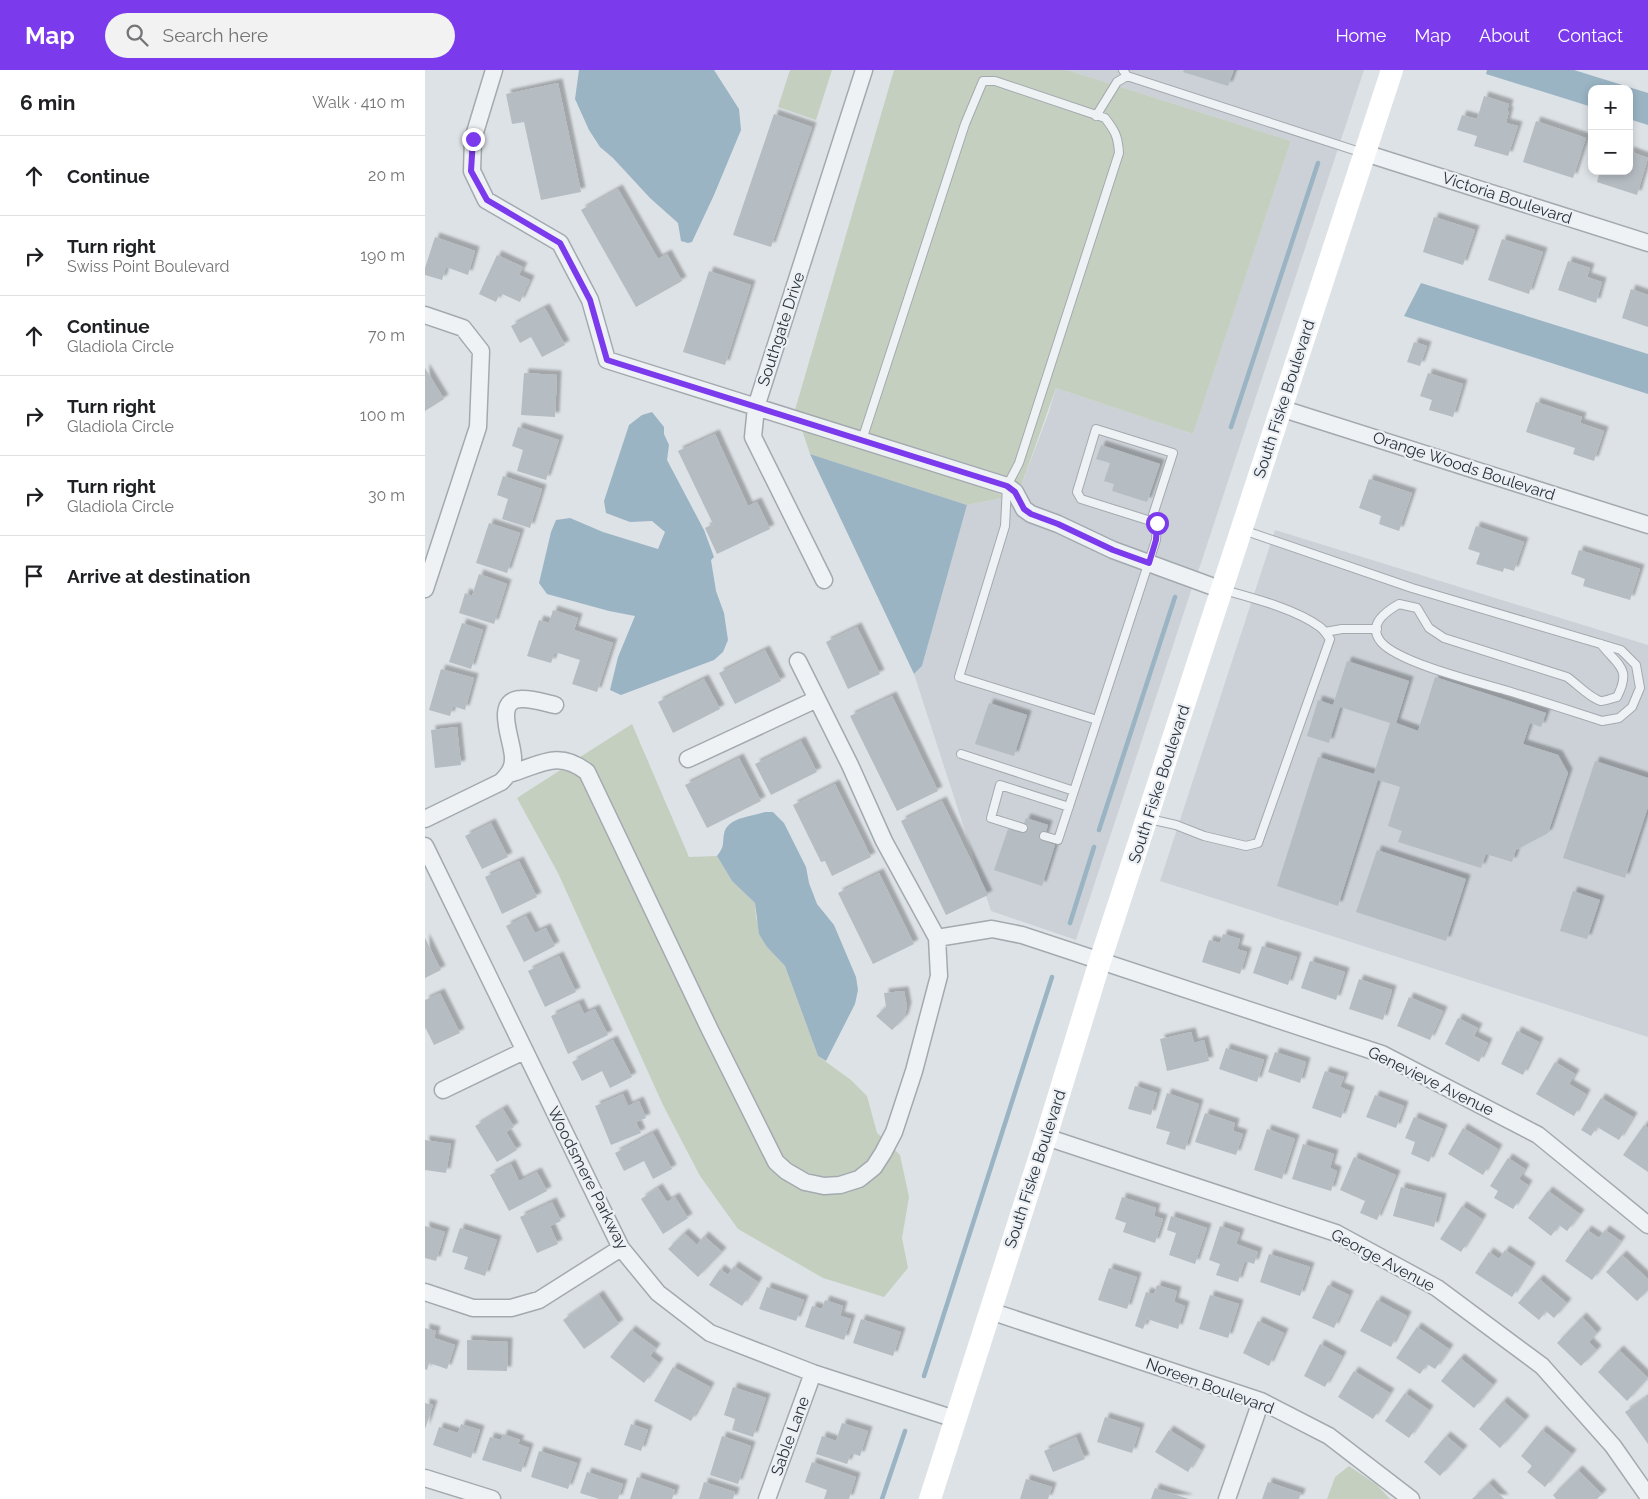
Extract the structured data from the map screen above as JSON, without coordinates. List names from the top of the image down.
{
  "streets": {
    "main road": ["South Fiske Boulevard"],
    "street": [
      "Victoria Boulevard",
      "Southgate Drive",
      "Orange Woods Boulevard",
      "Genevieve Avenue",
      "Woodsmere Parkway",
      "George Avenue",
      "Noreen Boulevard",
      "Sable Lane"
    ]
  },
  "crossings": [
    ["Victoria Boulevard", "South Fiske Boulevard"],
    ["South Fiske Boulevard", "Orange Woods Boulevard"],
    ["South Fiske Boulevard", "Genevieve Avenue"],
    ["South Fiske Boulevard", "Woodsmere Parkway"],
    ["South Fiske Boulevard", "George Avenue"],
    ["South Fiske Boulevard", "Noreen Boulevard"],
    ["Woodsmere Parkway", "Sable Lane"]
  ],
  "page": {
    "header": "Map",
    "search": "Search here",
    "nav": [
      "Home",
      "Map",
      "About",
      "Contact"
    ],
    "heading": ["6 min", "Walk · 410 m"],
    "map_buttons": ["+", "−"],
    "list": [
      ["Continue", "20 m"],
      ["Turn right", "Swiss Point Boulevard", "190 m"],
      ["Continue", "Gladiola Circle", "70 m"],
      ["Turn right", "Gladiola Circle", "100 m"],
      ["Turn right", "Gladiola Circle", "30 m"],
      "Arrive at destination"
    ]
  }
}
